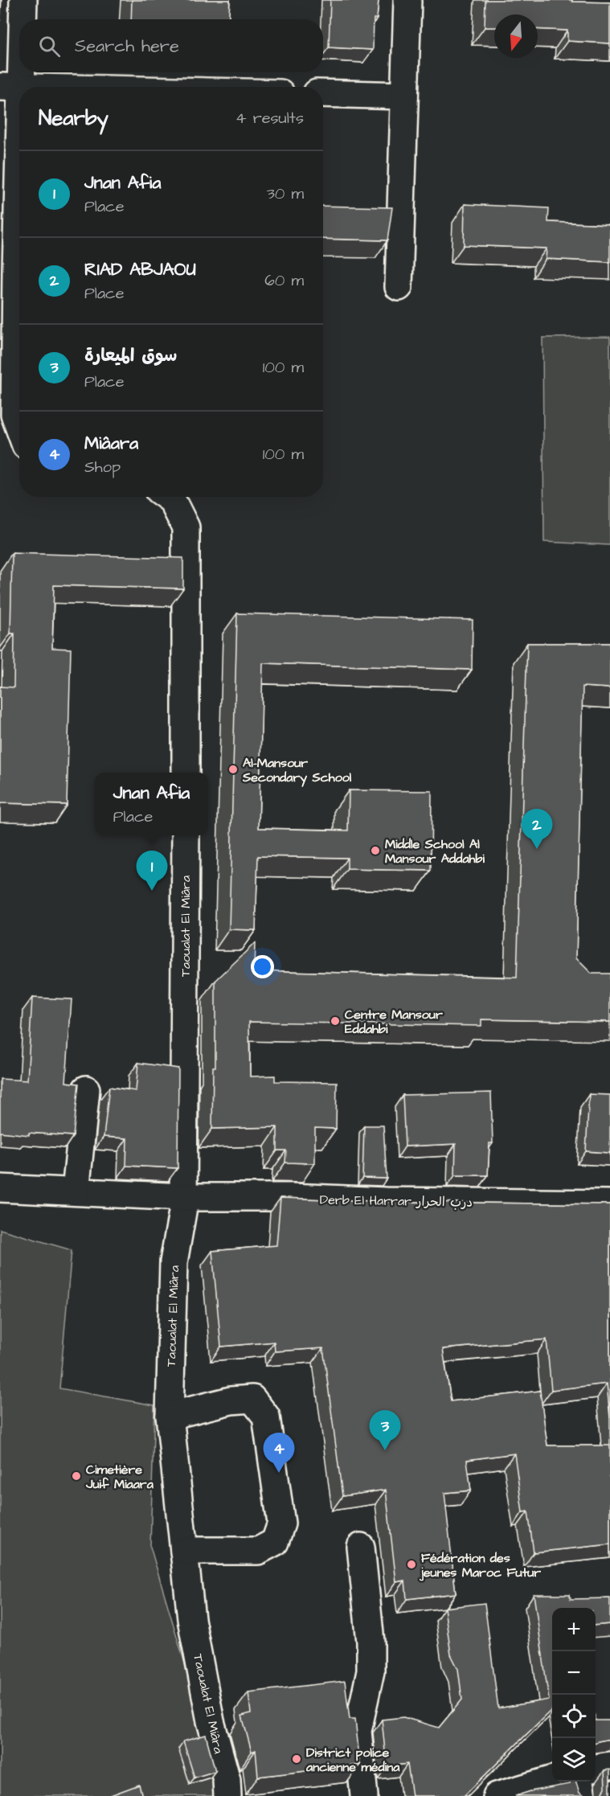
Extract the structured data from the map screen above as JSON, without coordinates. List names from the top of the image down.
{
  "streets": {
    "street": ["Taoualat El Miâra", "Derb El Harrar درب الحرار"]
  },
  "crossings": [
    ["Taoualat El Miâra", "Derb El Harrar درب الحرار"]
  ],
  "places": [
    "Al-Mansour Secondary School",
    "Middle School Al Mansour Addahbi",
    "Centre Mansour Eddahbi",
    "Cimetière Juif Miaara",
    "Fédération des jeunes Maroc Futur",
    "District police ancienne médina"
  ],
  "north": "bottom",
  "page": {
    "search": "Search here",
    "heading": ["Nearby", "4 results"],
    "list": [
      {
        "mark": "1",
        "name": "Jnan Afia",
        "note": "Place",
        "value": "30 m"
      },
      {
        "mark": "2",
        "name": "RIAD ABJAOU",
        "note": "Place",
        "value": "60 m"
      },
      {
        "mark": "3",
        "name": "سوق الميعارة",
        "note": "Place",
        "value": "100 m"
      },
      {
        "mark": "4",
        "name": "Miâara",
        "note": "Shop",
        "value": "100 m"
      }
    ],
    "popup": ["Jnan Afia", "Place"],
    "pins": [
      "2",
      "1",
      "3",
      "4"
    ],
    "map_buttons": ["+", "−"]
  }
}
